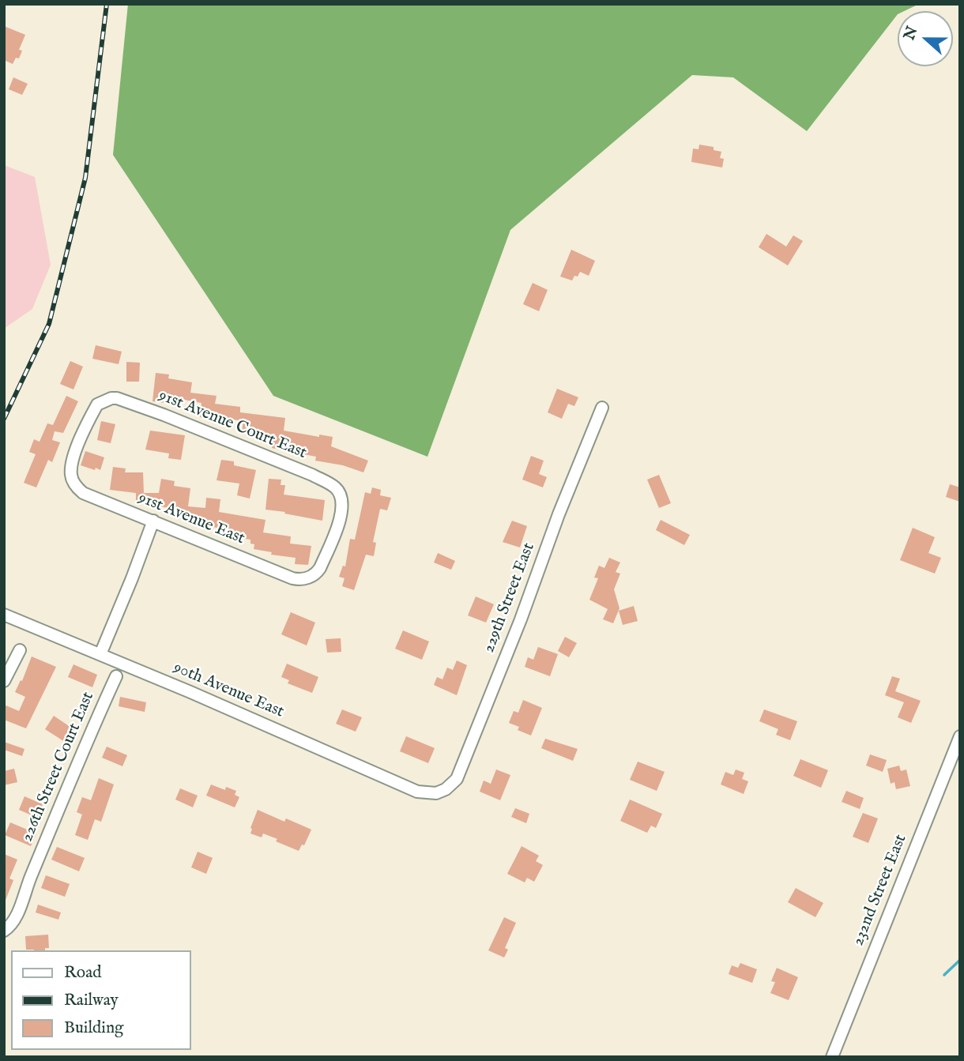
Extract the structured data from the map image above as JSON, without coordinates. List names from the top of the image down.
{
  "streets": {
    "street": [
      "91st Avenue Court East",
      "91st Avenue East",
      "229th Street East",
      "90th Avenue East",
      "226th Street Court East",
      "232nd Street East"
    ]
  },
  "crossings": [
    ["91st Avenue Court East", "91st Avenue East"],
    ["229th Street East", "90th Avenue East"]
  ],
  "legend": ["Road", "Railway", "Building"],
  "north": "left"
}
